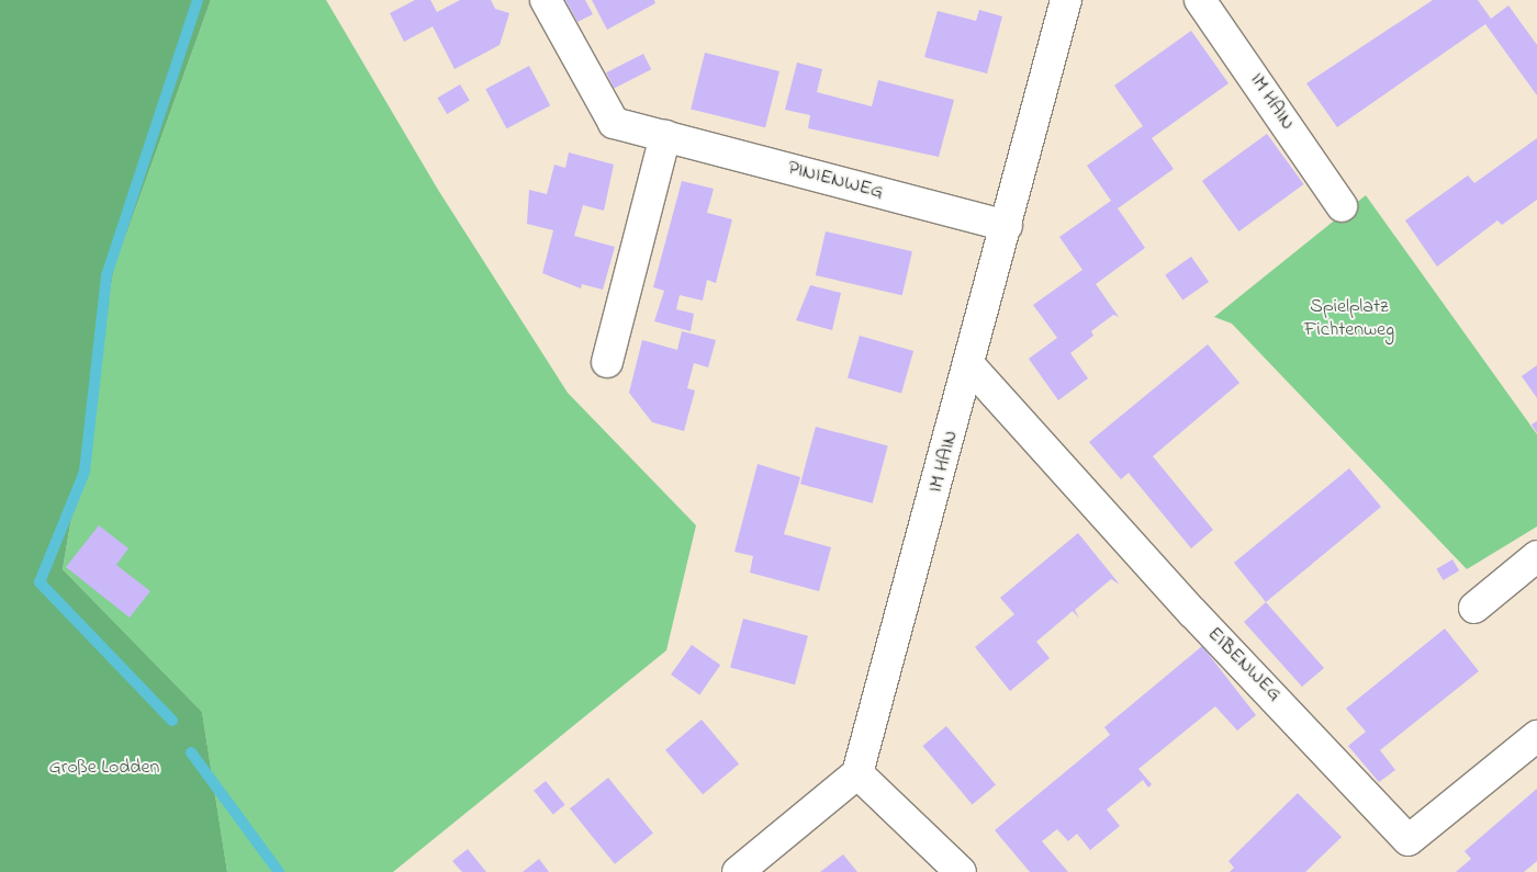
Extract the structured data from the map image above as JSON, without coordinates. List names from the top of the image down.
{
  "streets": {
    "street": ["IM HAIN", "PINIENWEG", "EIBENWEG"]
  },
  "crossings": [
    ["IM HAIN", "PINIENWEG"],
    ["IM HAIN", "EIBENWEG"]
  ],
  "parks": ["Spielplatz Fichtenweg", "Große Lodden"]
}
